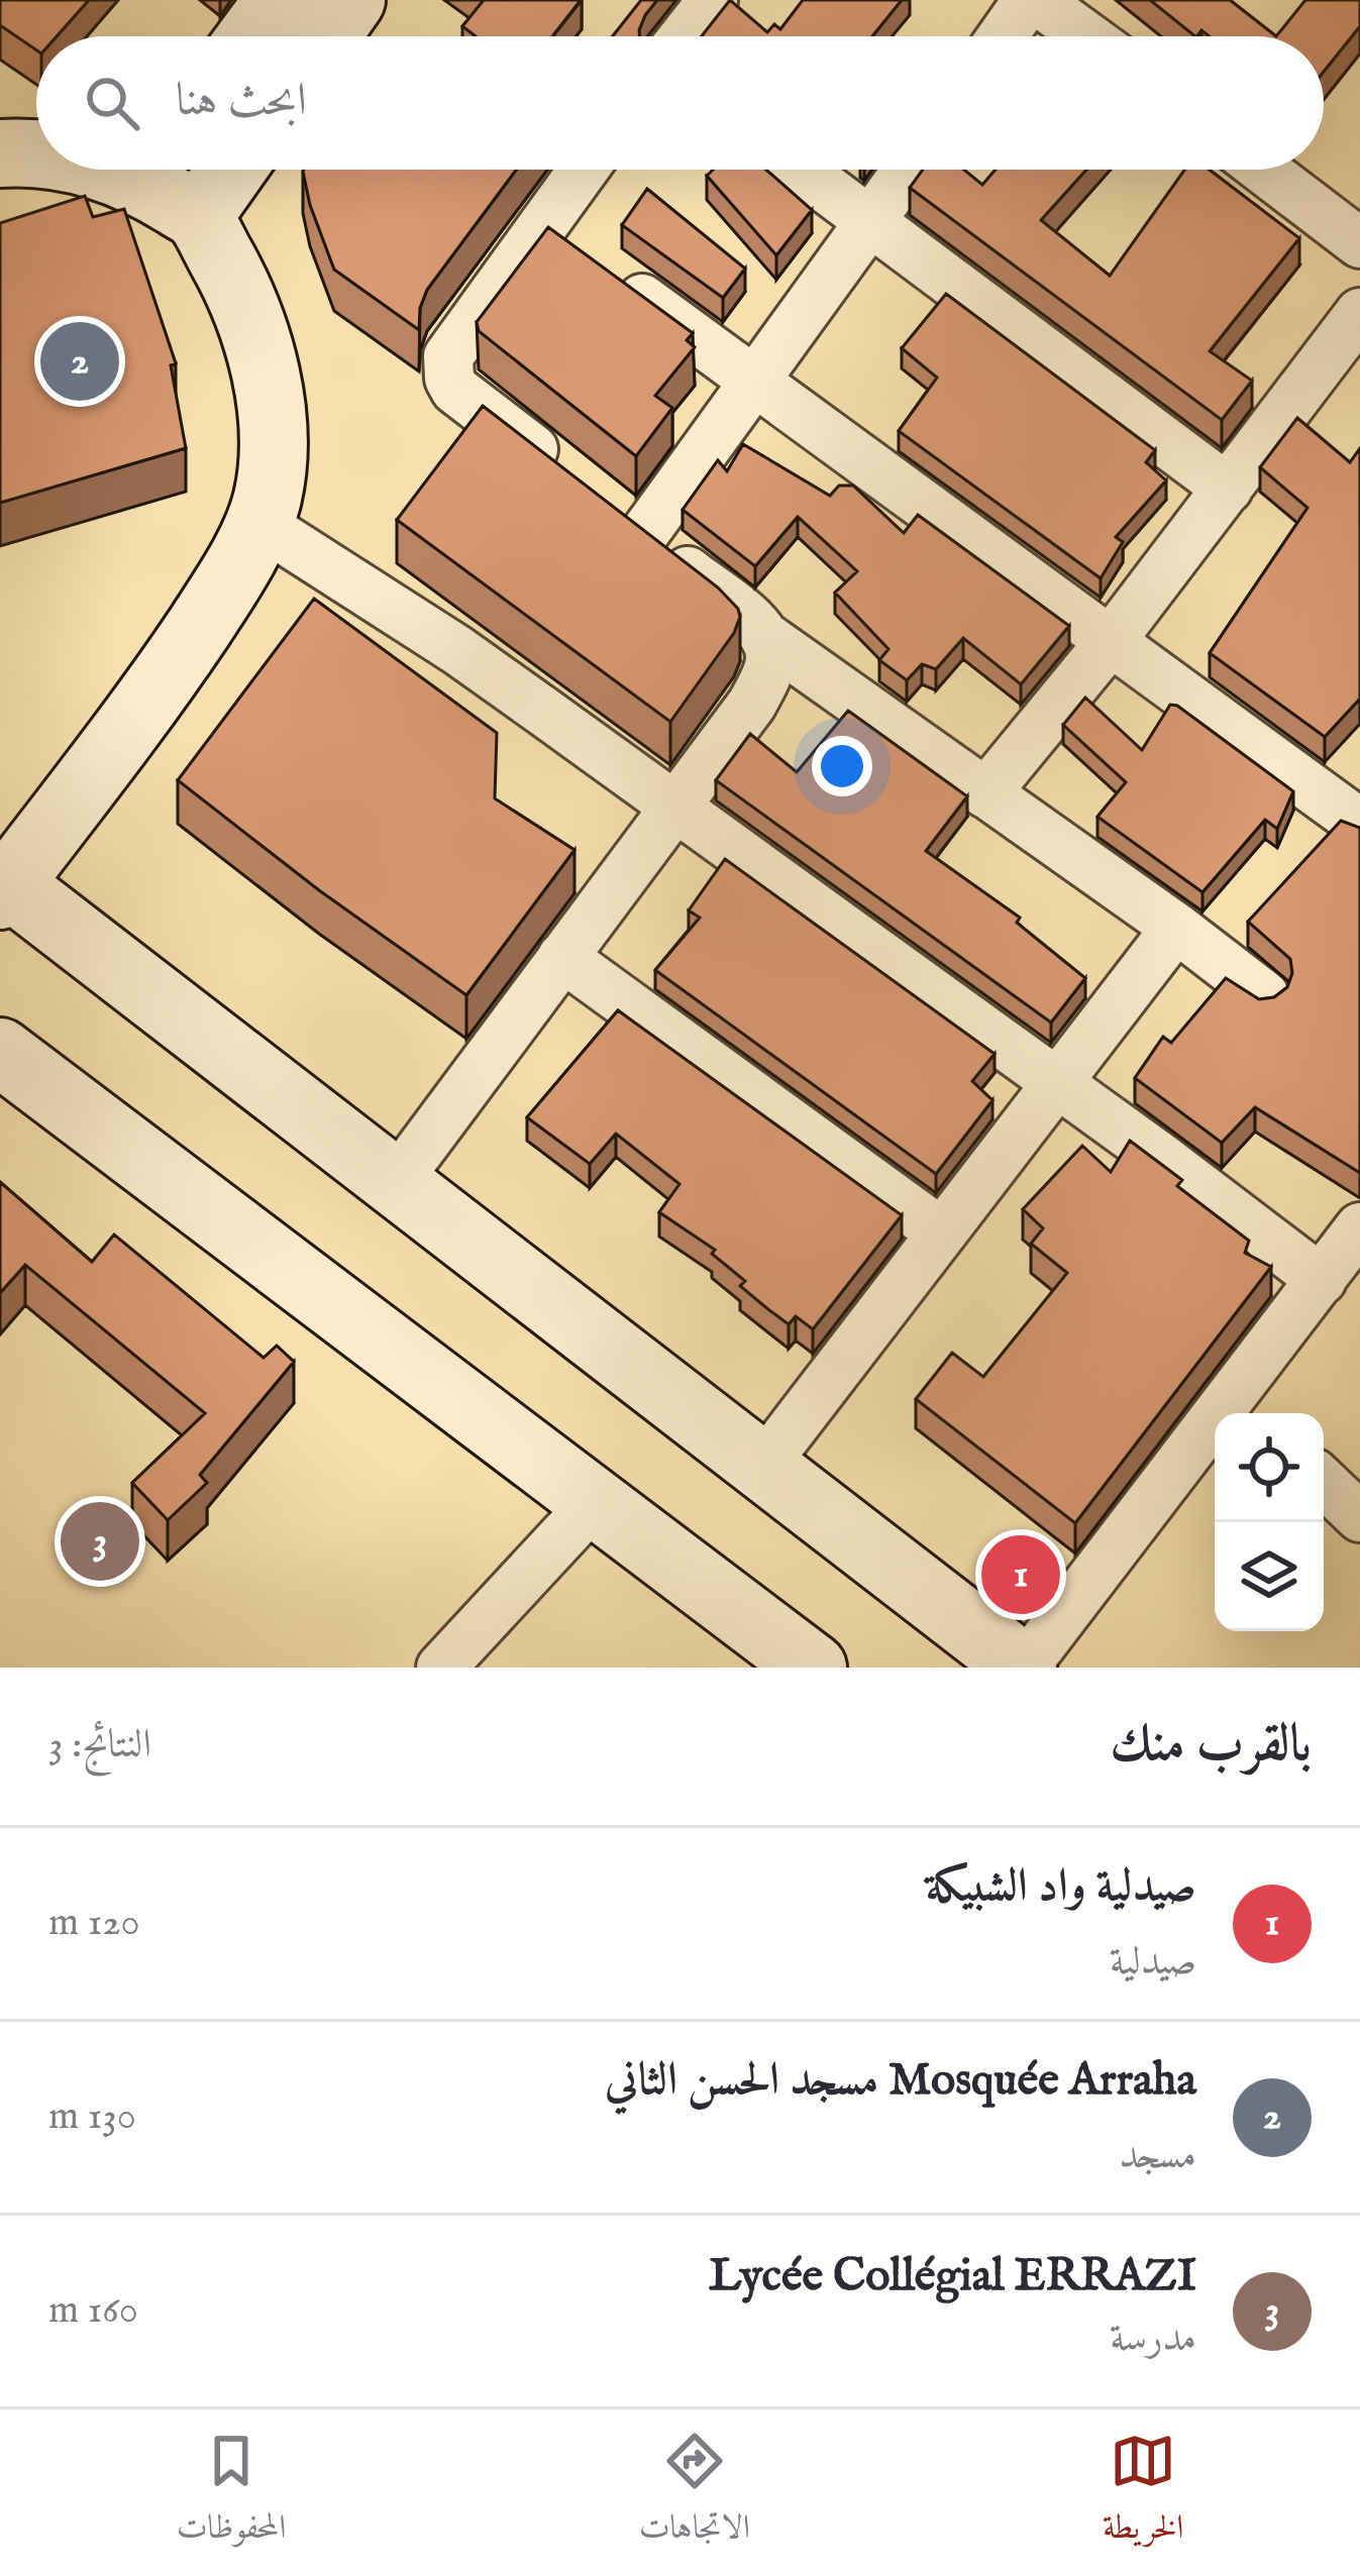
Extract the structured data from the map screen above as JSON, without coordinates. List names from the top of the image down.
{
  "page": {
    "search": "ابحث هنا",
    "pins": ["2", "3", "1"],
    "heading": ["بالقرب منك", "النتائج: 3"],
    "list": [
      {
        "mark": "1",
        "name": "صيدلية واد الشبيكة",
        "note": "صيدلية",
        "value": "120 m"
      },
      {
        "mark": "2",
        "name": "Mosquée Arraha مسجد الحسن الثاني",
        "note": "مسجد",
        "value": "130 m"
      },
      {
        "mark": "3",
        "name": "Lycée Collégial ERRAZI",
        "note": "مدرسة",
        "value": "160 m"
      }
    ],
    "nav": ["الخريطة", "الاتجاهات", "المحفوظات"]
  }
}
